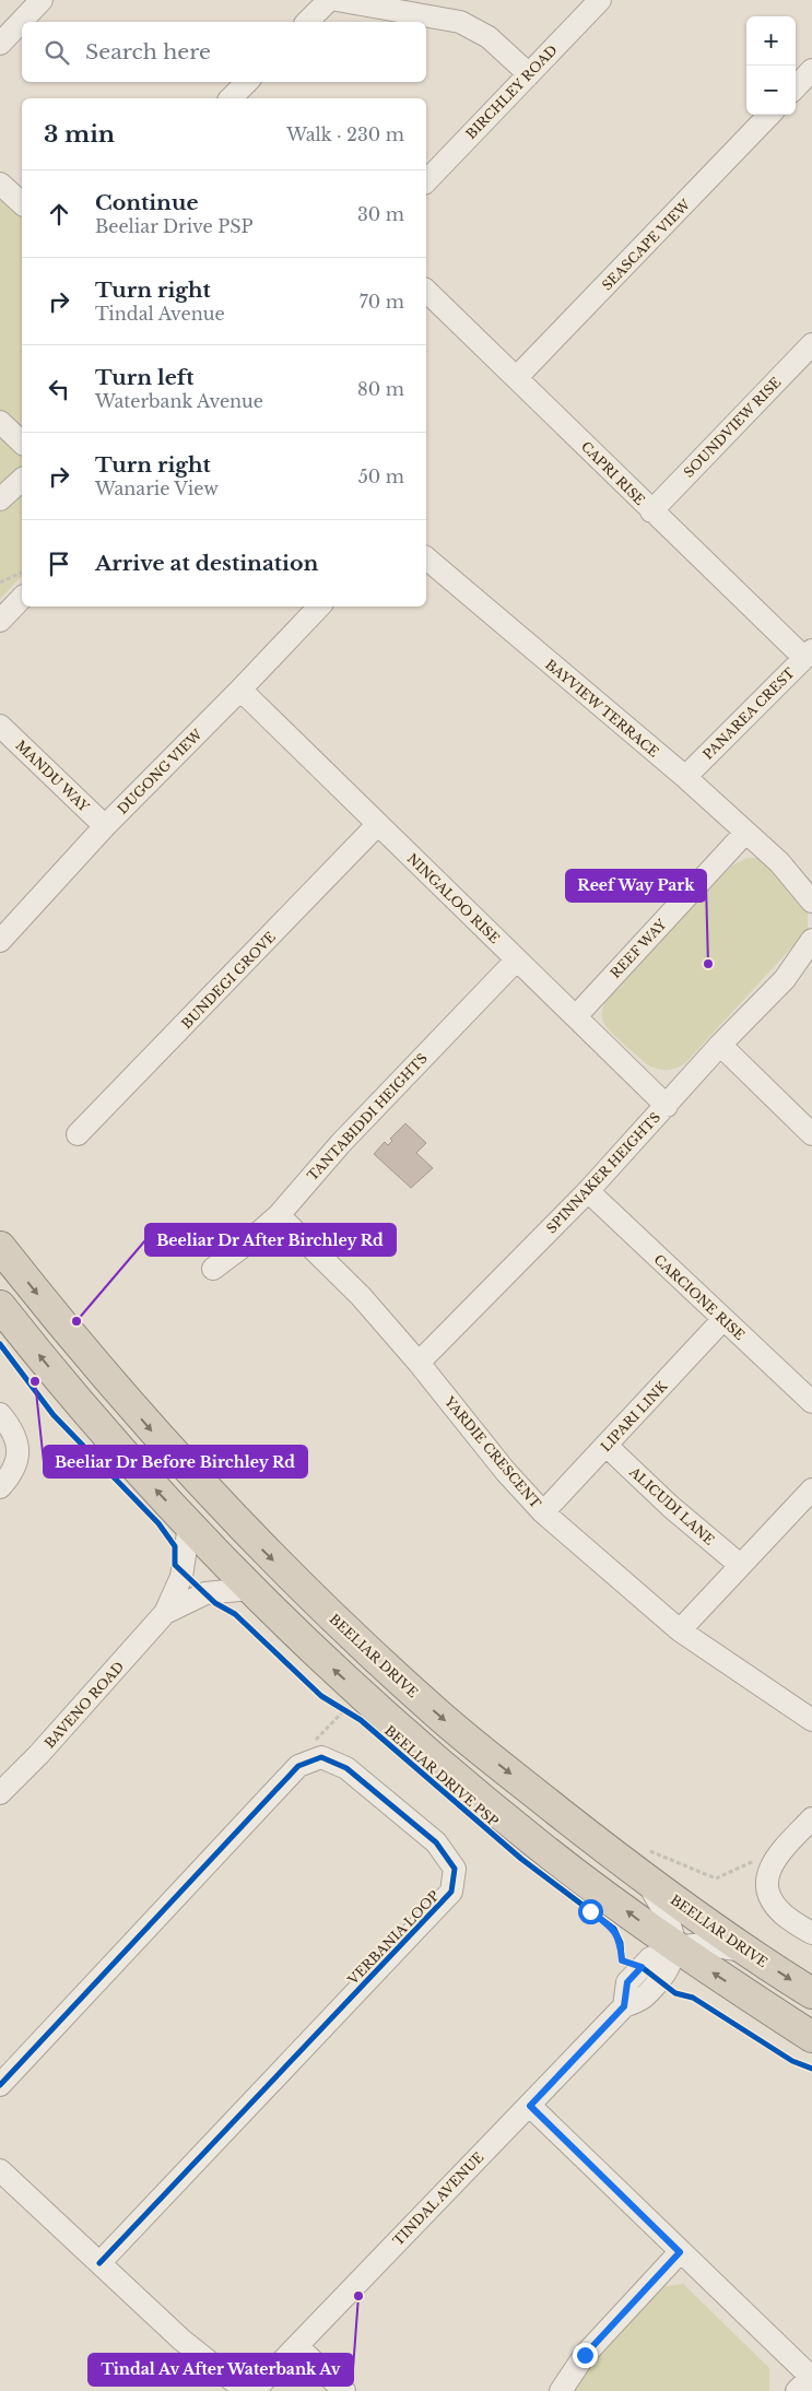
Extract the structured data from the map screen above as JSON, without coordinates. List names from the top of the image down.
{
  "streets": {
    "highway": ["BEELIAR DRIVE"],
    "street": [
      "BIRCHLEY ROAD",
      "SEASCAPE VIEW",
      "SOUNDVIEW RISE",
      "CAPRI RISE",
      "BAYVIEW TERRACE",
      "PANAREA CREST",
      "DUGONG VIEW",
      "MANDU WAY",
      "NINGALOO RISE",
      "REEF WAY",
      "BUNDEGI GROVE",
      "TANTABIDDI HEIGHTS",
      "SPINNAKER HEIGHTS",
      "CARCIONE RISE",
      "LIPARI LINK",
      "YARDIE CRESCENT",
      "ALICUDI LANE",
      "BAVENO ROAD",
      "VERBANIA LOOP",
      "TINDAL AVENUE"
    ],
    "cycle path": ["BEELIAR DRIVE PSP"]
  },
  "crossings": [
    ["SEASCAPE VIEW", "CAPRI RISE"],
    ["SOUNDVIEW RISE", "CAPRI RISE"],
    ["CAPRI RISE", "PANAREA CREST"],
    ["BAYVIEW TERRACE", "PANAREA CREST"],
    ["BAYVIEW TERRACE", "REEF WAY"],
    ["DUGONG VIEW", "MANDU WAY"],
    ["DUGONG VIEW", "NINGALOO RISE"],
    ["NINGALOO RISE", "REEF WAY"],
    ["NINGALOO RISE", "BUNDEGI GROVE"],
    ["NINGALOO RISE", "TANTABIDDI HEIGHTS"],
    ["NINGALOO RISE", "SPINNAKER HEIGHTS"],
    ["TANTABIDDI HEIGHTS", "YARDIE CRESCENT"],
    ["SPINNAKER HEIGHTS", "CARCIONE RISE"],
    ["SPINNAKER HEIGHTS", "YARDIE CRESCENT"],
    ["CARCIONE RISE", "LIPARI LINK"],
    ["LIPARI LINK", "YARDIE CRESCENT"],
    ["LIPARI LINK", "ALICUDI LANE"]
  ],
  "places": [
    "Reef Way Park",
    "Beeliar Dr After Birchley Rd",
    "Beeliar Dr Before Birchley Rd",
    "Tindal Av After Waterbank Av"
  ],
  "page": {
    "map_buttons": ["+", "−"],
    "search": "Search here",
    "heading": ["3 min", "Walk · 230 m"],
    "list": [
      ["Continue", "Beeliar Drive PSP", "30 m"],
      ["Turn right", "Tindal Avenue", "70 m"],
      ["Turn left", "Waterbank Avenue", "80 m"],
      ["Turn right", "Wanarie View", "50 m"],
      "Arrive at destination"
    ]
  }
}
